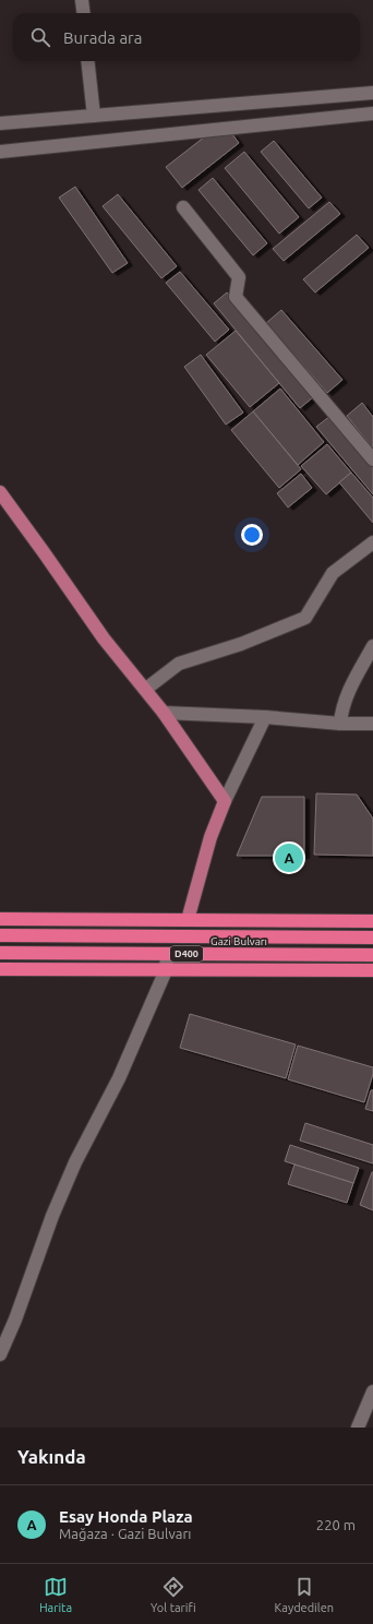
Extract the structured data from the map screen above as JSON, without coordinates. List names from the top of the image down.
{
  "streets": {
    "highway": ["Gazi Bulvarı", "D400"]
  },
  "page": {
    "search": "Burada ara",
    "pins": "A",
    "heading": "Yakında",
    "list": [
      {
        "mark": "A",
        "name": "Esay Honda Plaza",
        "note": "Mağaza · Gazi Bulvarı",
        "value": "220 m"
      }
    ],
    "nav": ["Harita", "Yol tarifi", "Kaydedilen"]
  }
}
